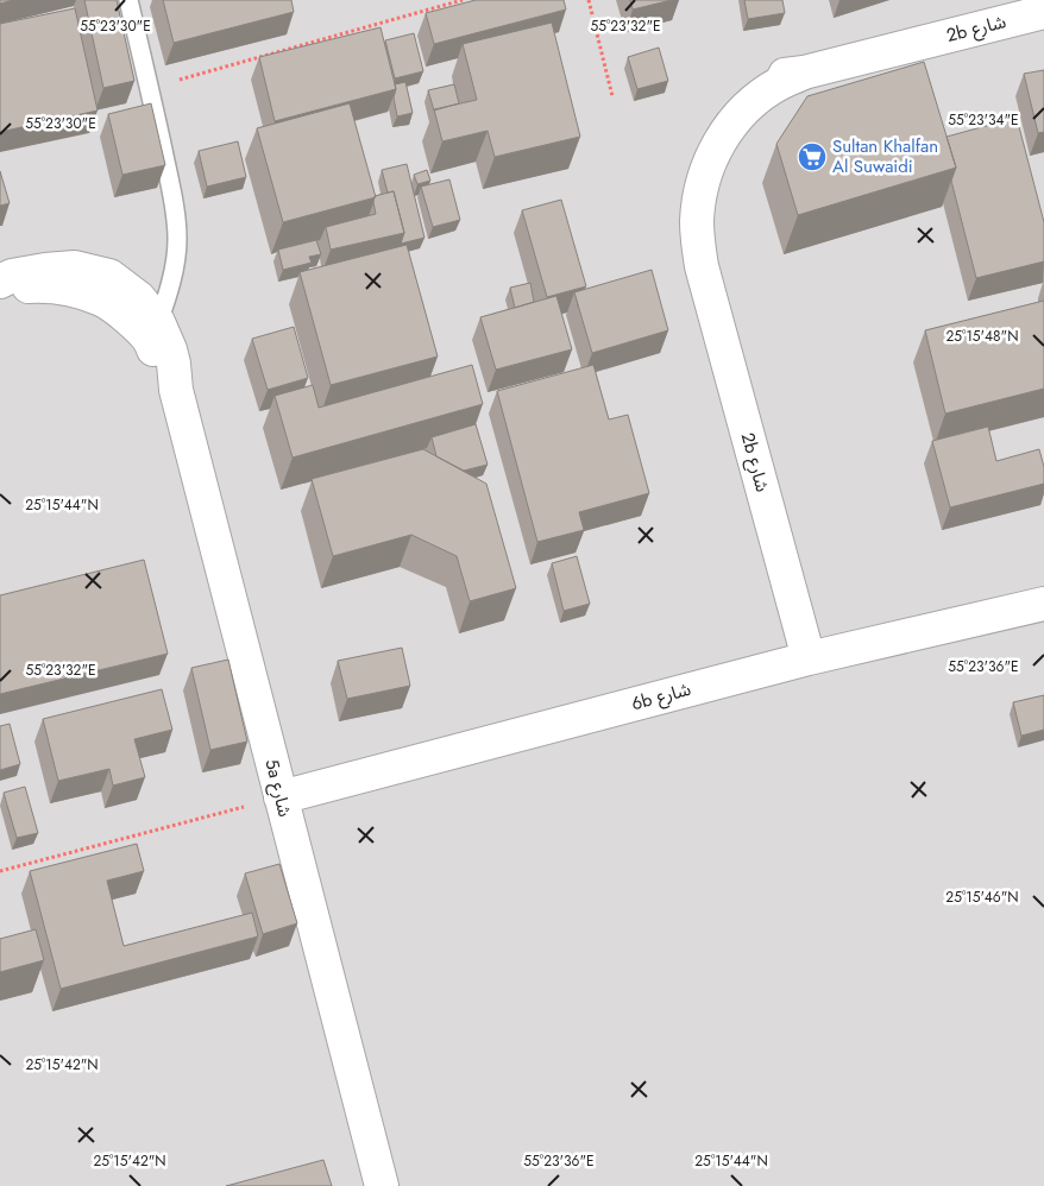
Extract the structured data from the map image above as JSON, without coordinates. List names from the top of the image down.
{
  "streets": {
    "street": ["2b شارع", "6b شارع", "5a شارع"]
  },
  "crossings": [
    ["2b شارع", "6b شارع"],
    ["6b شارع", "5a شارع"]
  ],
  "places": {
    "supermarket": ["Sultan Khalfan Al Suwaidi"]
  },
  "coordinates": [
    "55°23'30\"E",
    "55°23'32\"E",
    "55°23'34\"E",
    "25°15'48\"N",
    "25°15'44\"N",
    "55°23'36\"E",
    "25°15'46\"N",
    "25°15'42\"N"
  ]
}
